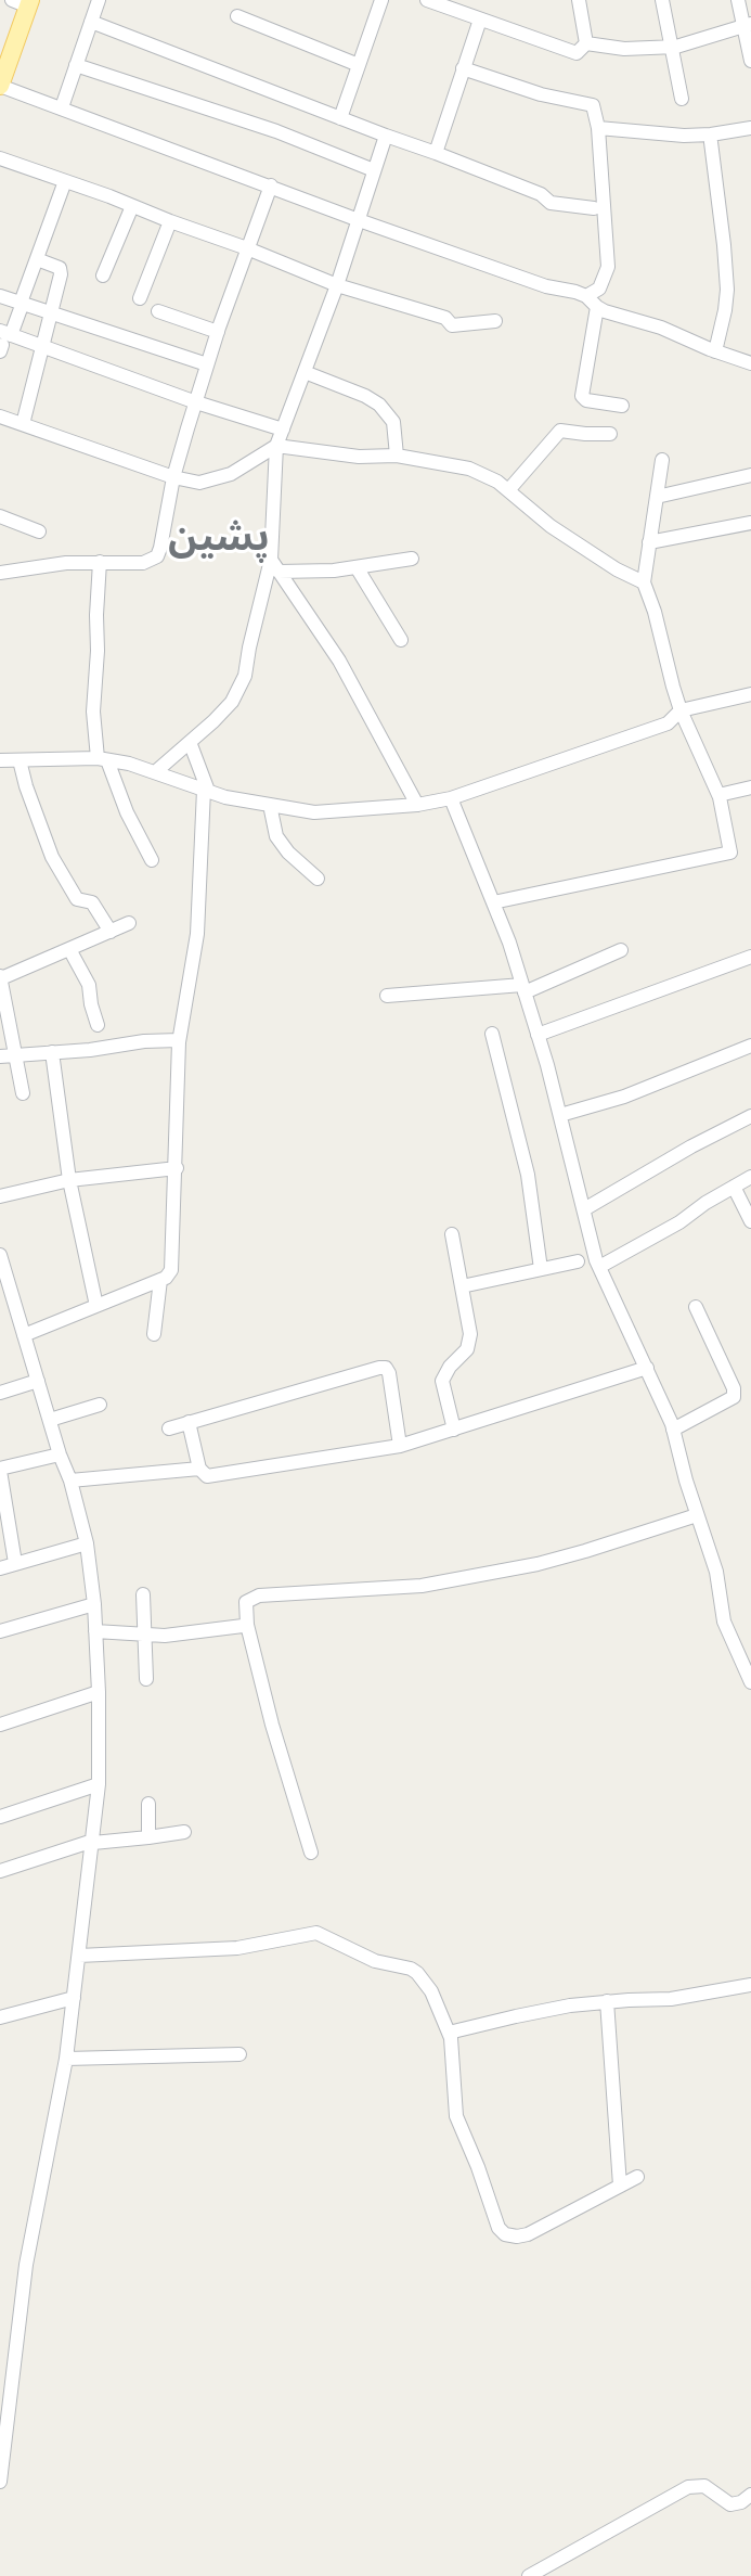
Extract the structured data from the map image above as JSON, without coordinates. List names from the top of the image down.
{
  "districts": ["پشین"]
}
